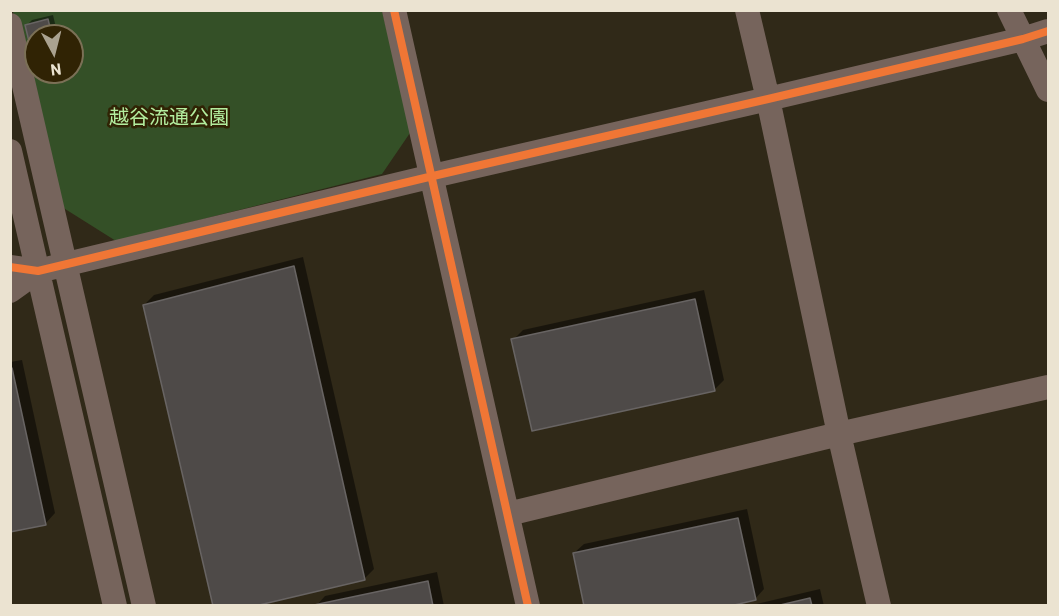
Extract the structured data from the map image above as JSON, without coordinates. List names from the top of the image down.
{
  "parks": ["越谷流通公園"],
  "north": "bottom"
}
